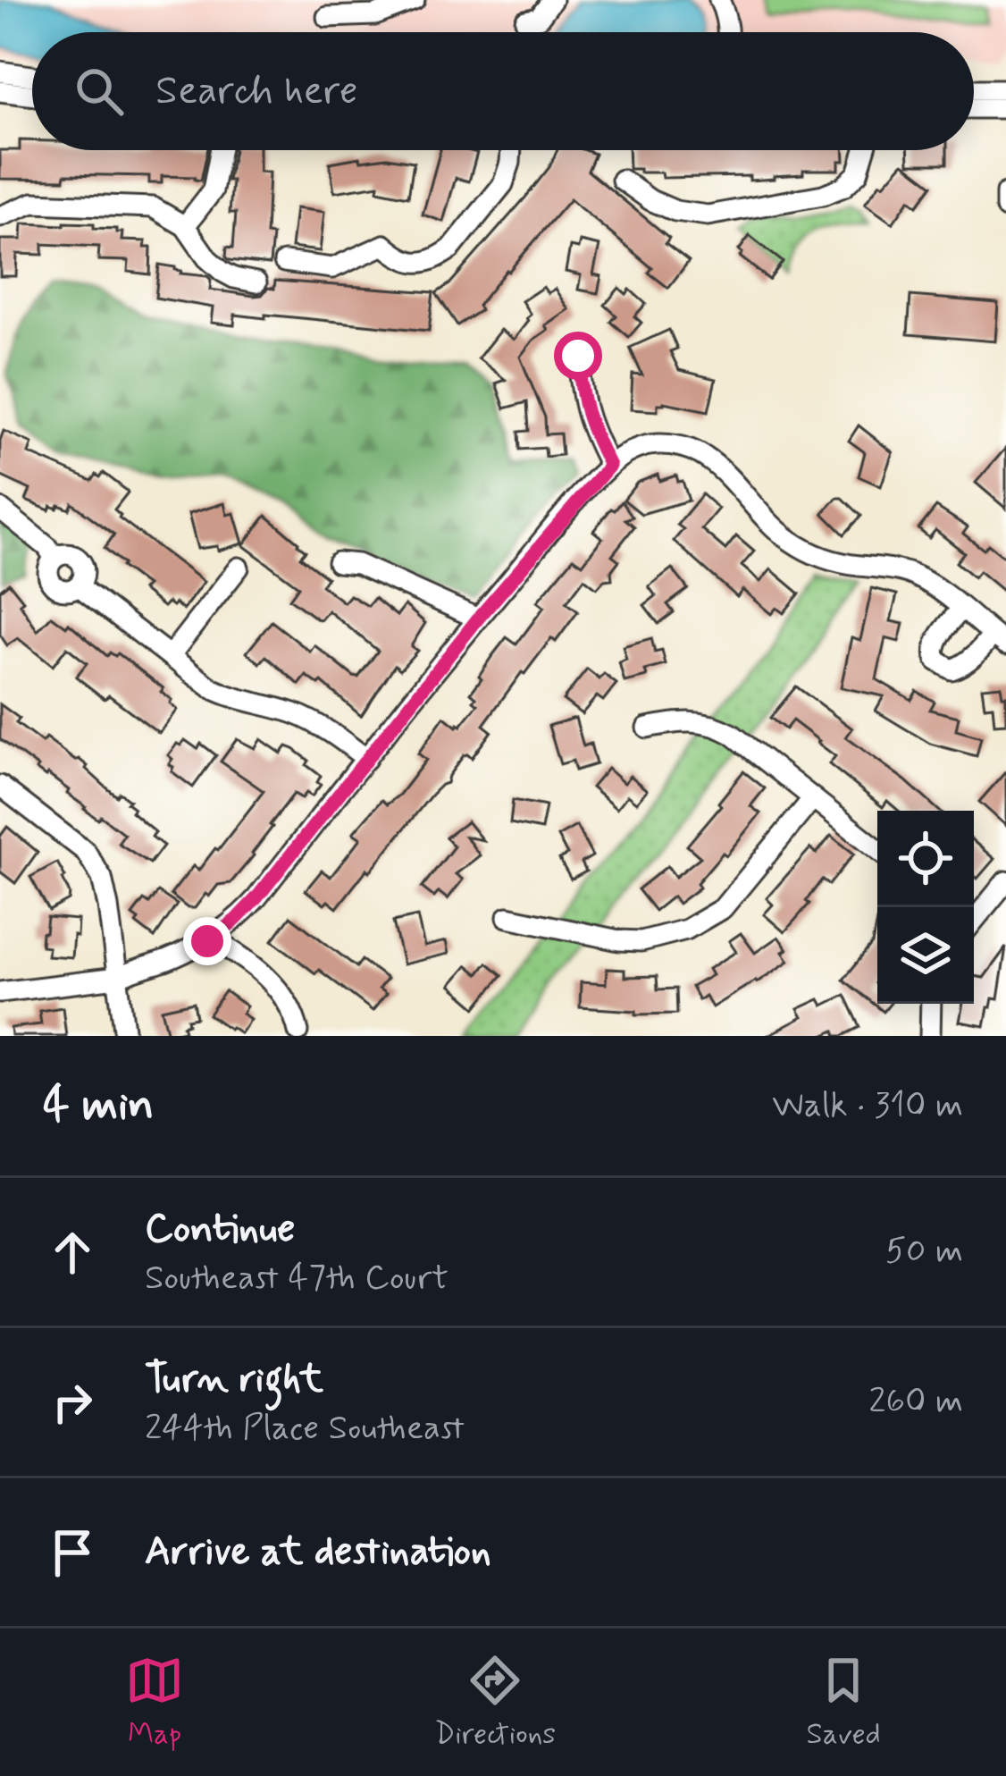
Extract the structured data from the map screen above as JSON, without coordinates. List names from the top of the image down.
{
  "page": {
    "search": "Search here",
    "heading": ["4 min", "Walk · 310 m"],
    "list": [
      ["Continue", "Southeast 47th Court", "50 m"],
      ["Turn right", "244th Place Southeast", "260 m"],
      "Arrive at destination"
    ],
    "nav": ["Map", "Directions", "Saved"]
  }
}
